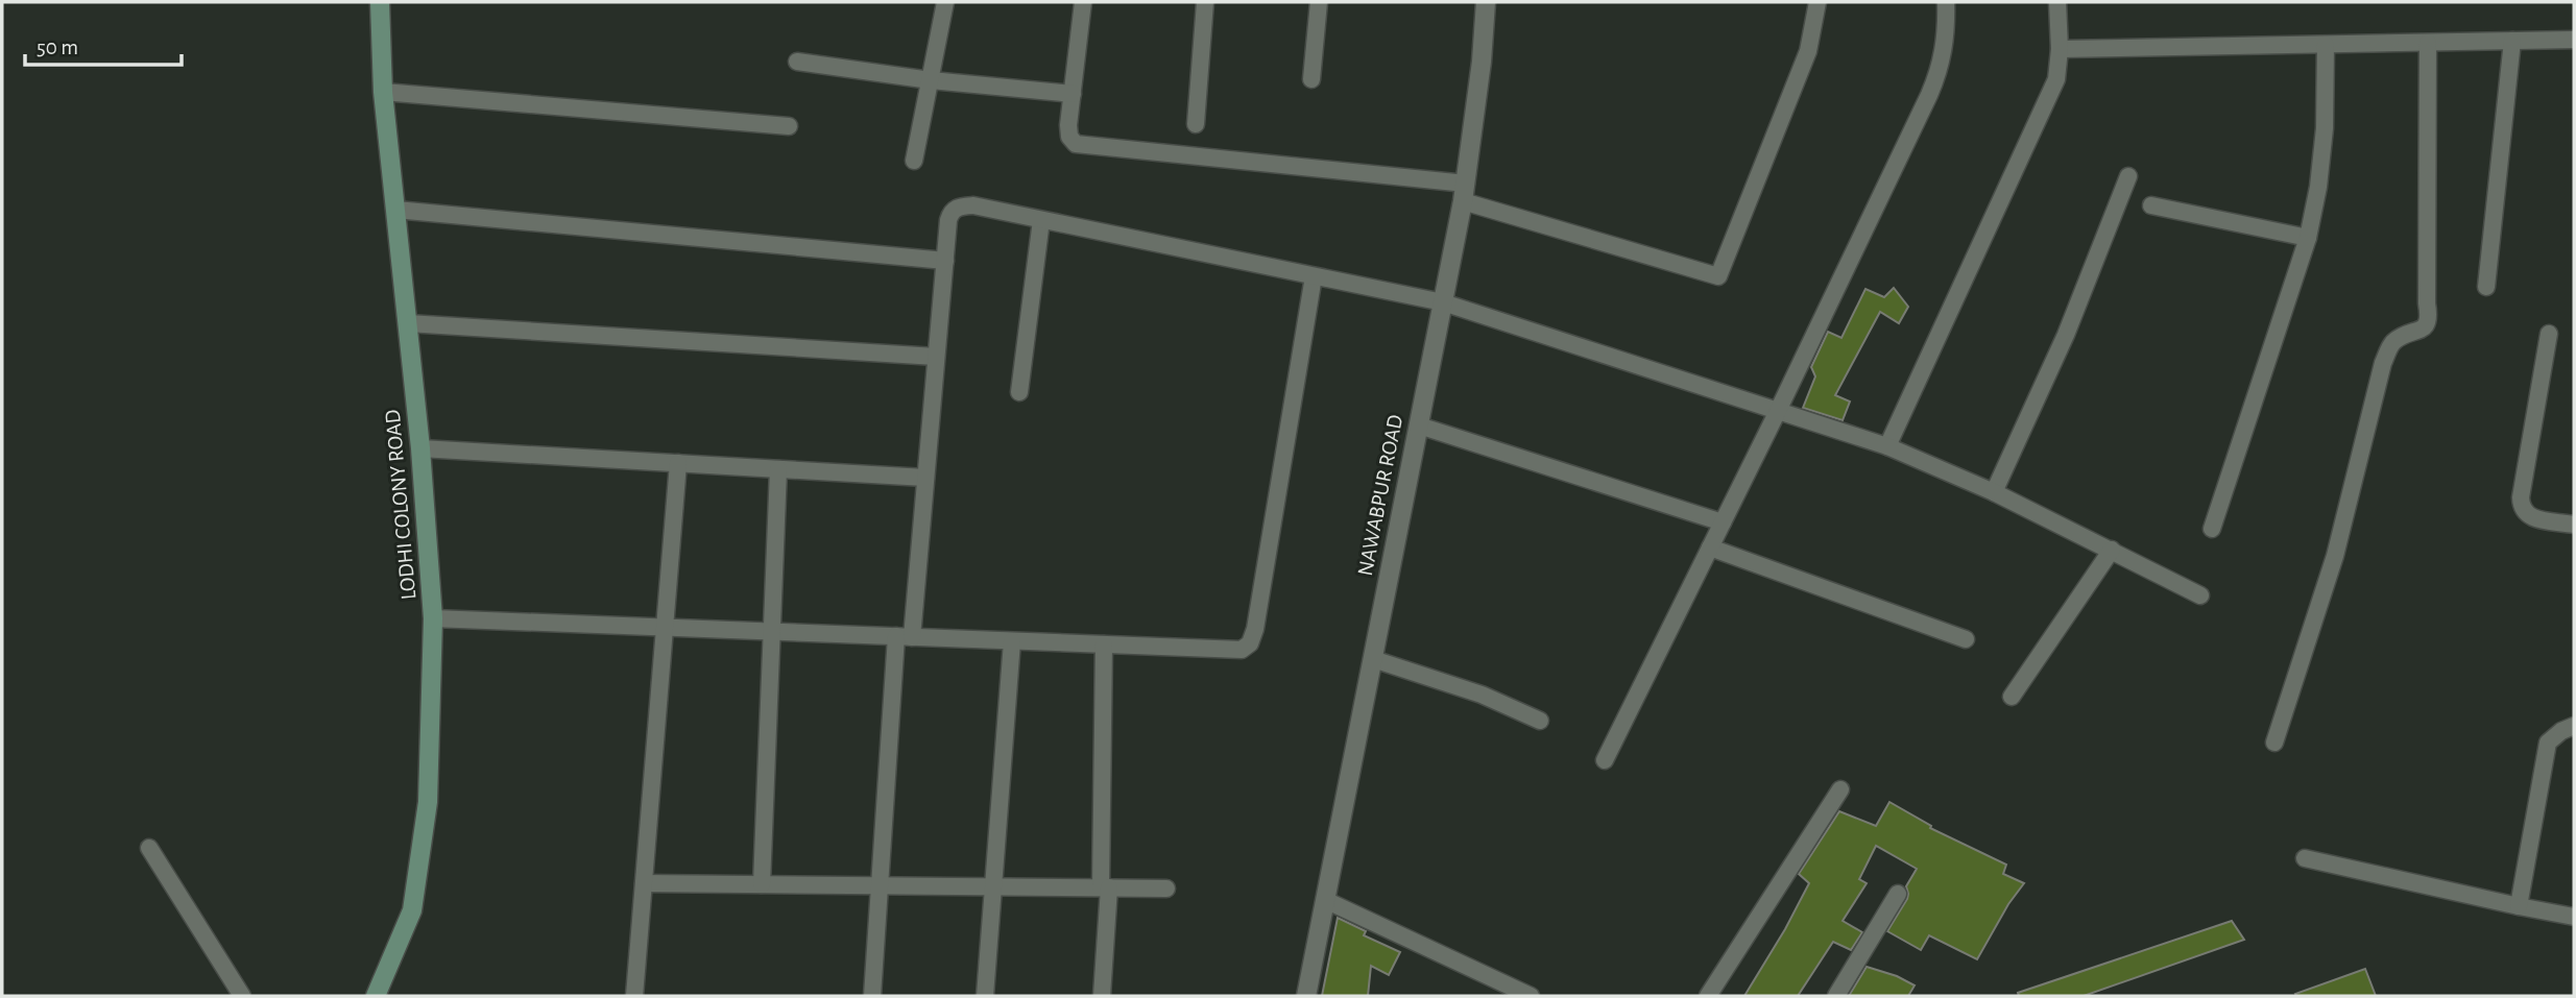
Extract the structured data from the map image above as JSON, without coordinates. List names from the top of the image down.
{
  "streets": {
    "main road": ["LODHI COLONY ROAD"],
    "street": ["NAWABPUR ROAD"]
  },
  "scale_bar": "50 m"
}
